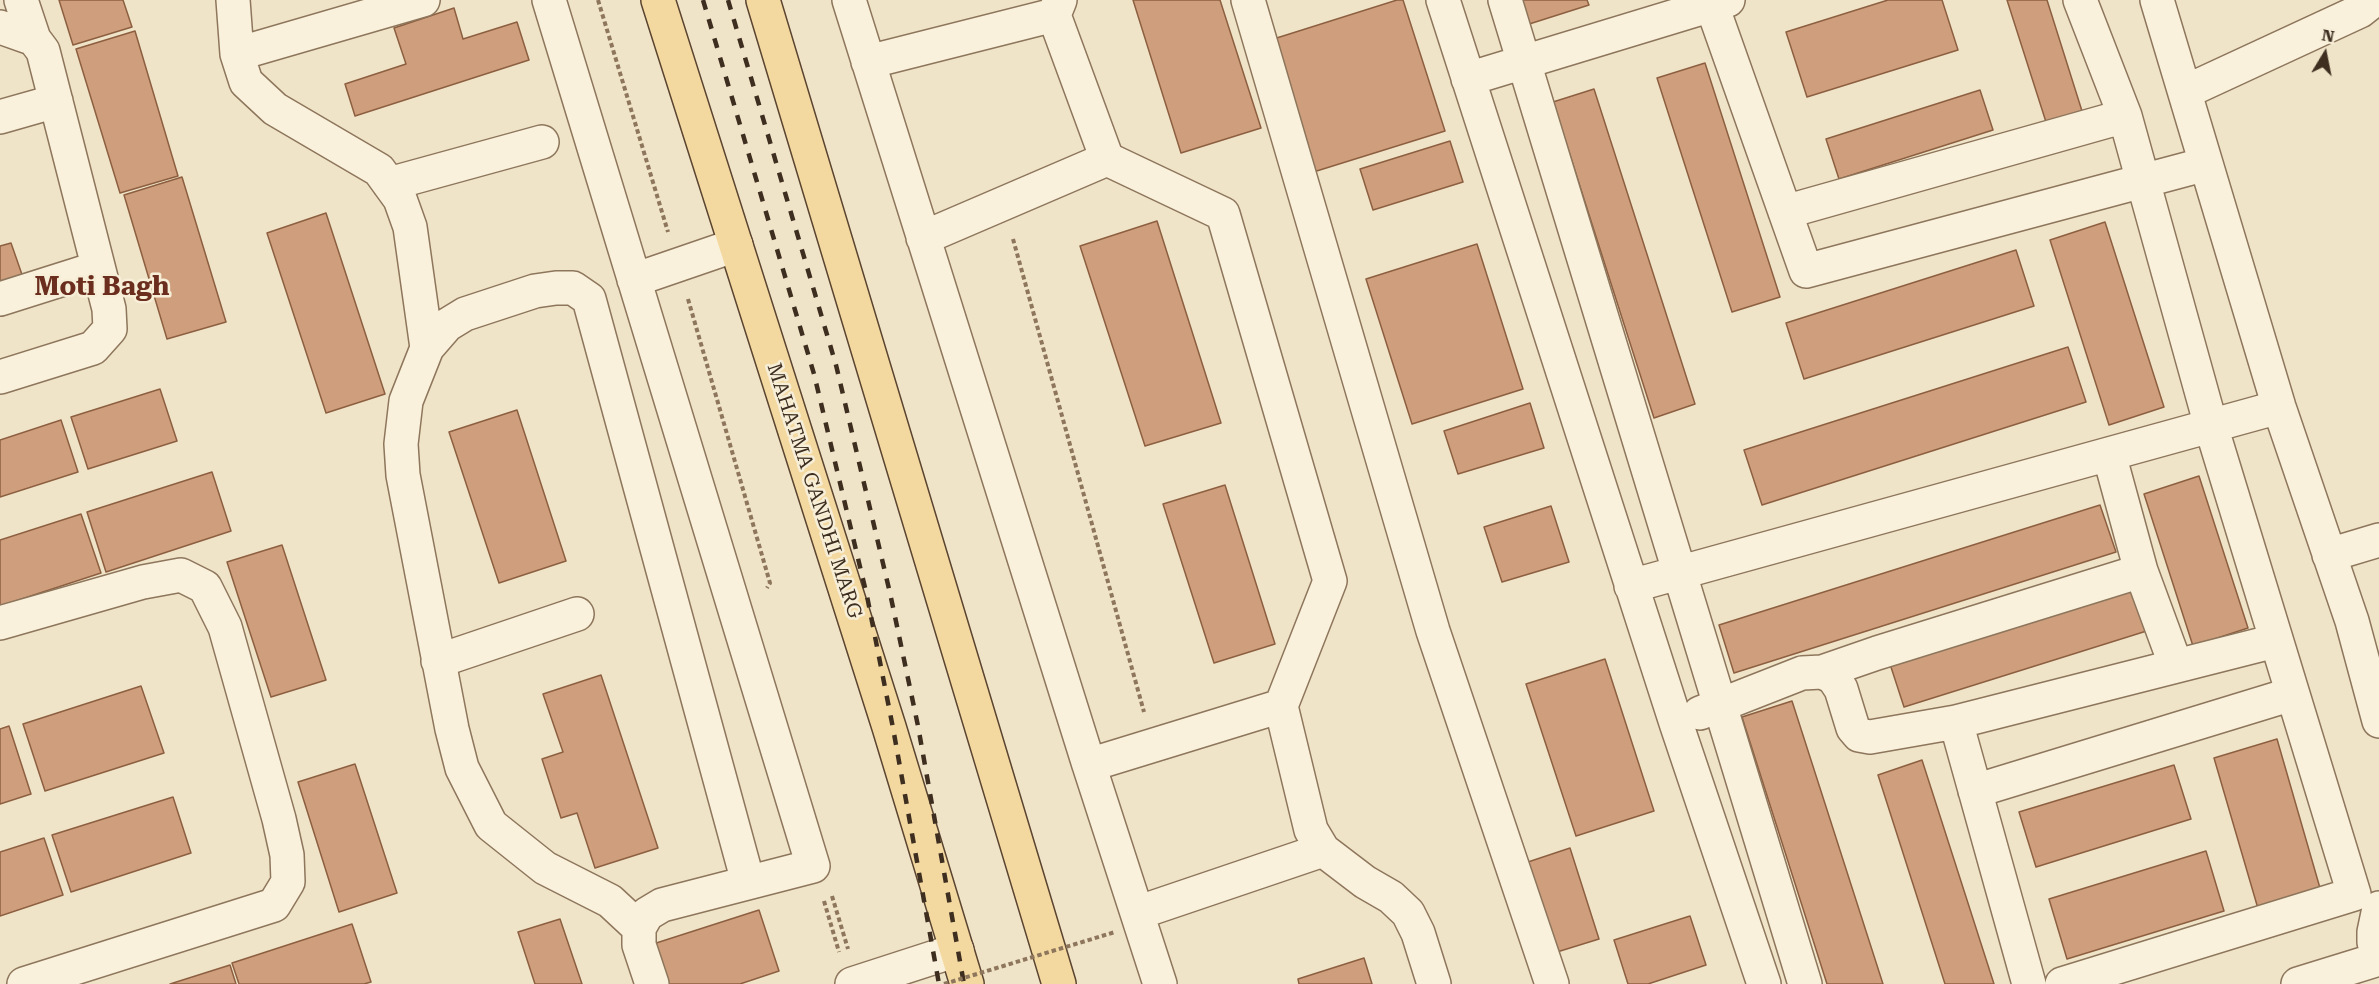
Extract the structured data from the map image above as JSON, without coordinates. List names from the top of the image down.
{
  "streets": {
    "main road": ["MAHATMA GANDHI MARG"]
  },
  "districts": ["Moti Bagh"],
  "north": "top"
}
